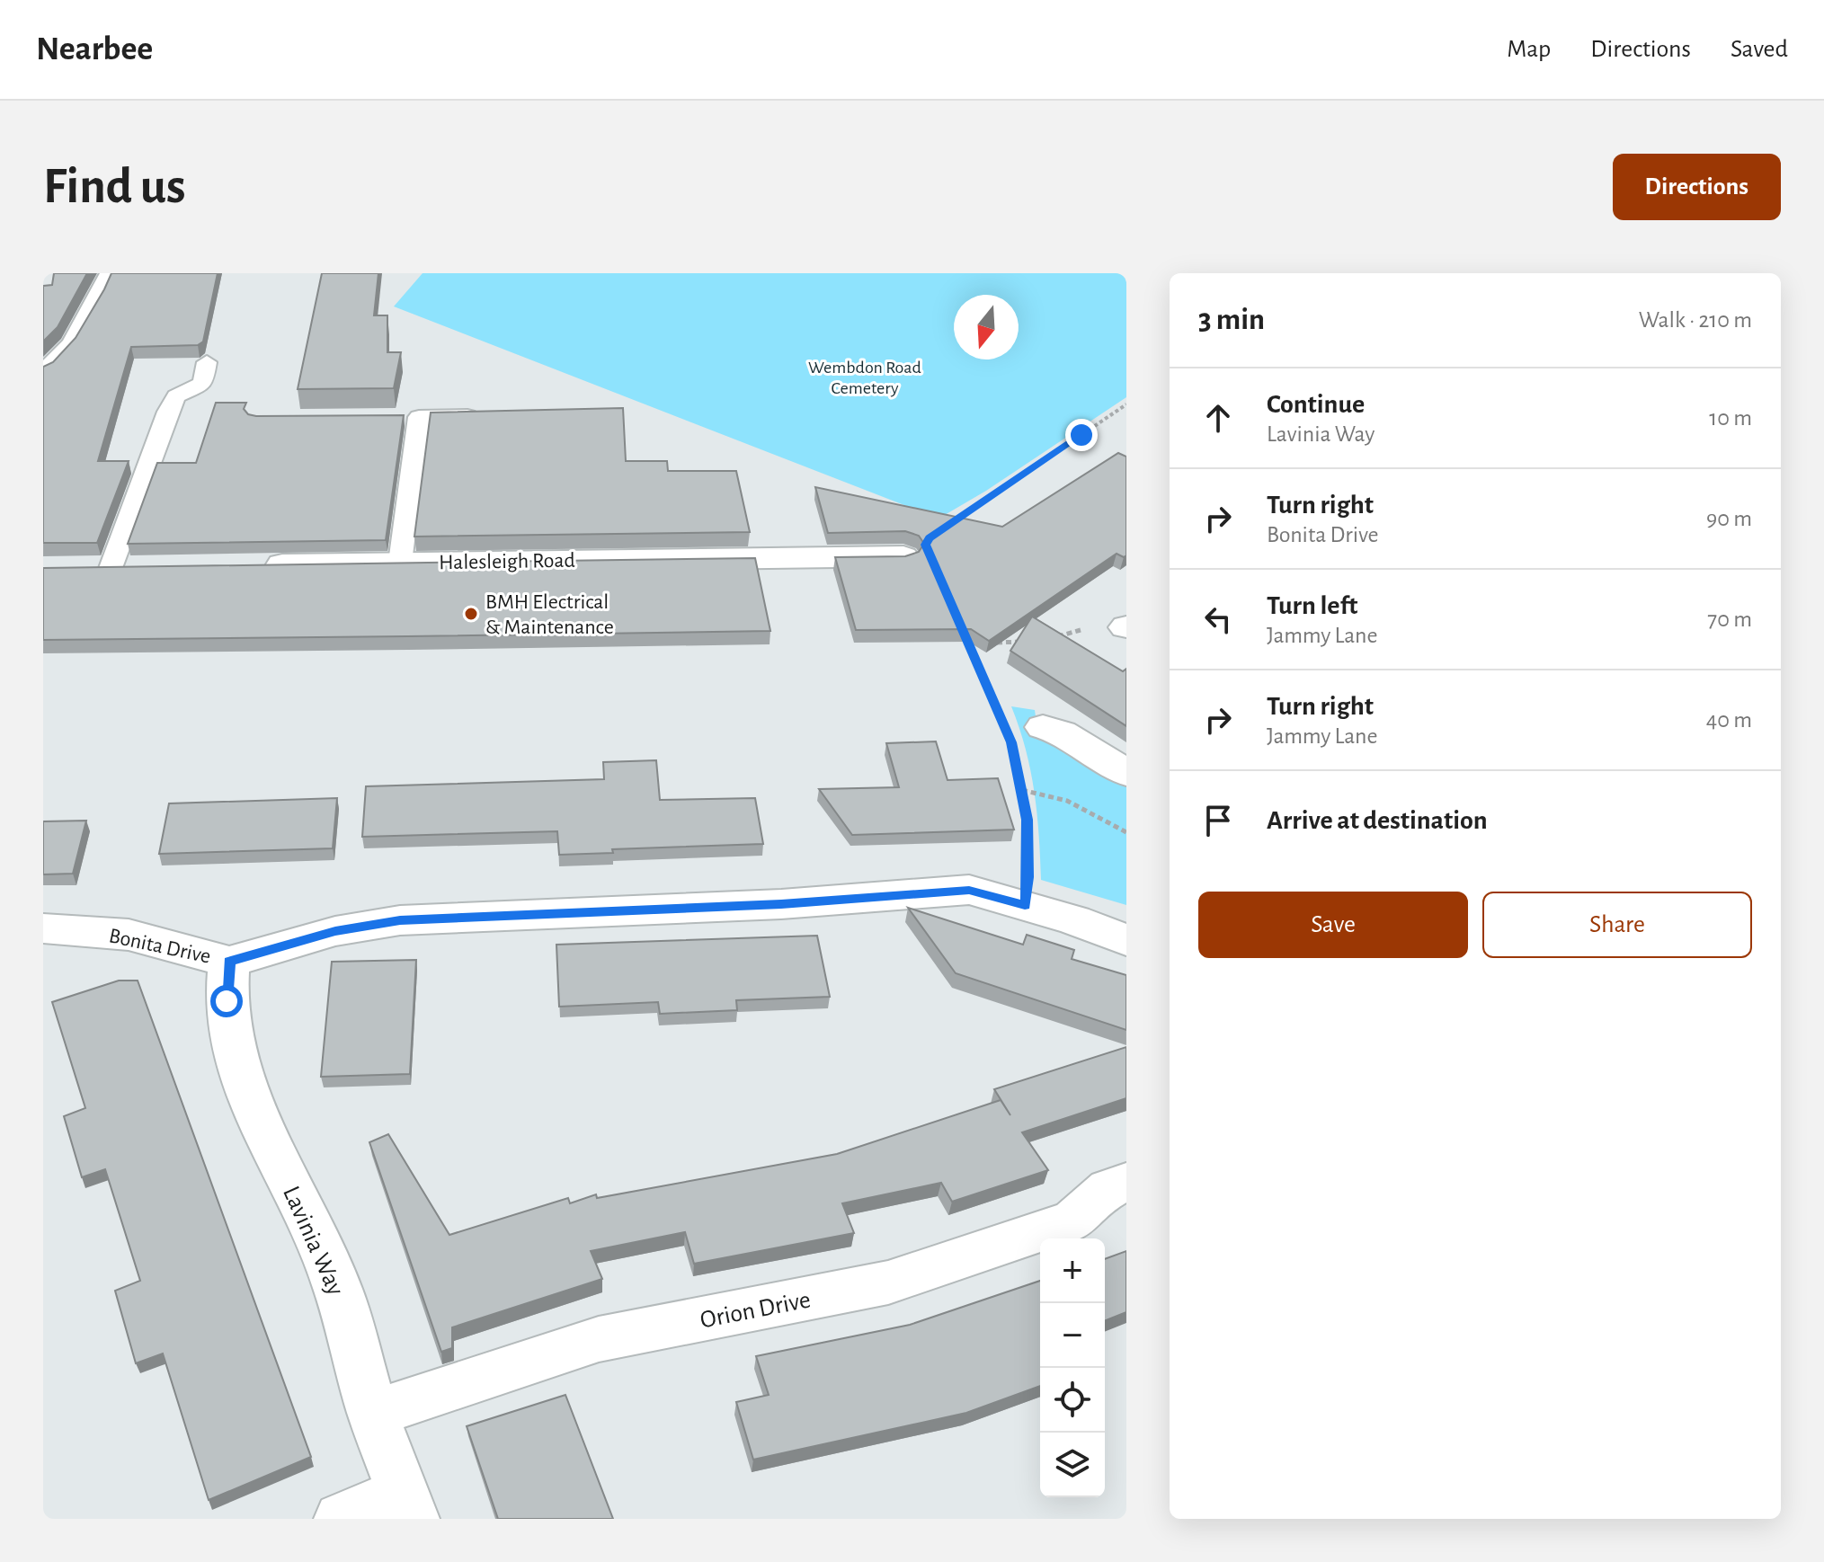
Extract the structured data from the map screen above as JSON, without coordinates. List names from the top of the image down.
{
  "streets": {
    "street": [
      "Halesleigh Road",
      "Bonita Drive",
      "Lavinia Way",
      "Orion Drive"
    ]
  },
  "crossings": [
    ["Bonita Drive", "Lavinia Way"],
    ["Lavinia Way", "Orion Drive"]
  ],
  "parks": ["Wembdon Road Cemetery"],
  "places": ["BMH Electrical & Maintenance"],
  "north": "bottom",
  "page": {
    "header": "Nearbee",
    "nav": ["Map", "Directions", "Saved"],
    "buttons": [
      "Directions",
      ["Save", "Share"]
    ],
    "title": "Find us",
    "heading": ["3 min", "Walk · 210 m"],
    "list": [
      ["Continue", "Lavinia Way", "10 m"],
      ["Turn right", "Bonita Drive", "90 m"],
      ["Turn left", "Jammy Lane", "70 m"],
      ["Turn right", "Jammy Lane", "40 m"],
      "Arrive at destination"
    ],
    "map_buttons": ["+", "−"]
  }
}
